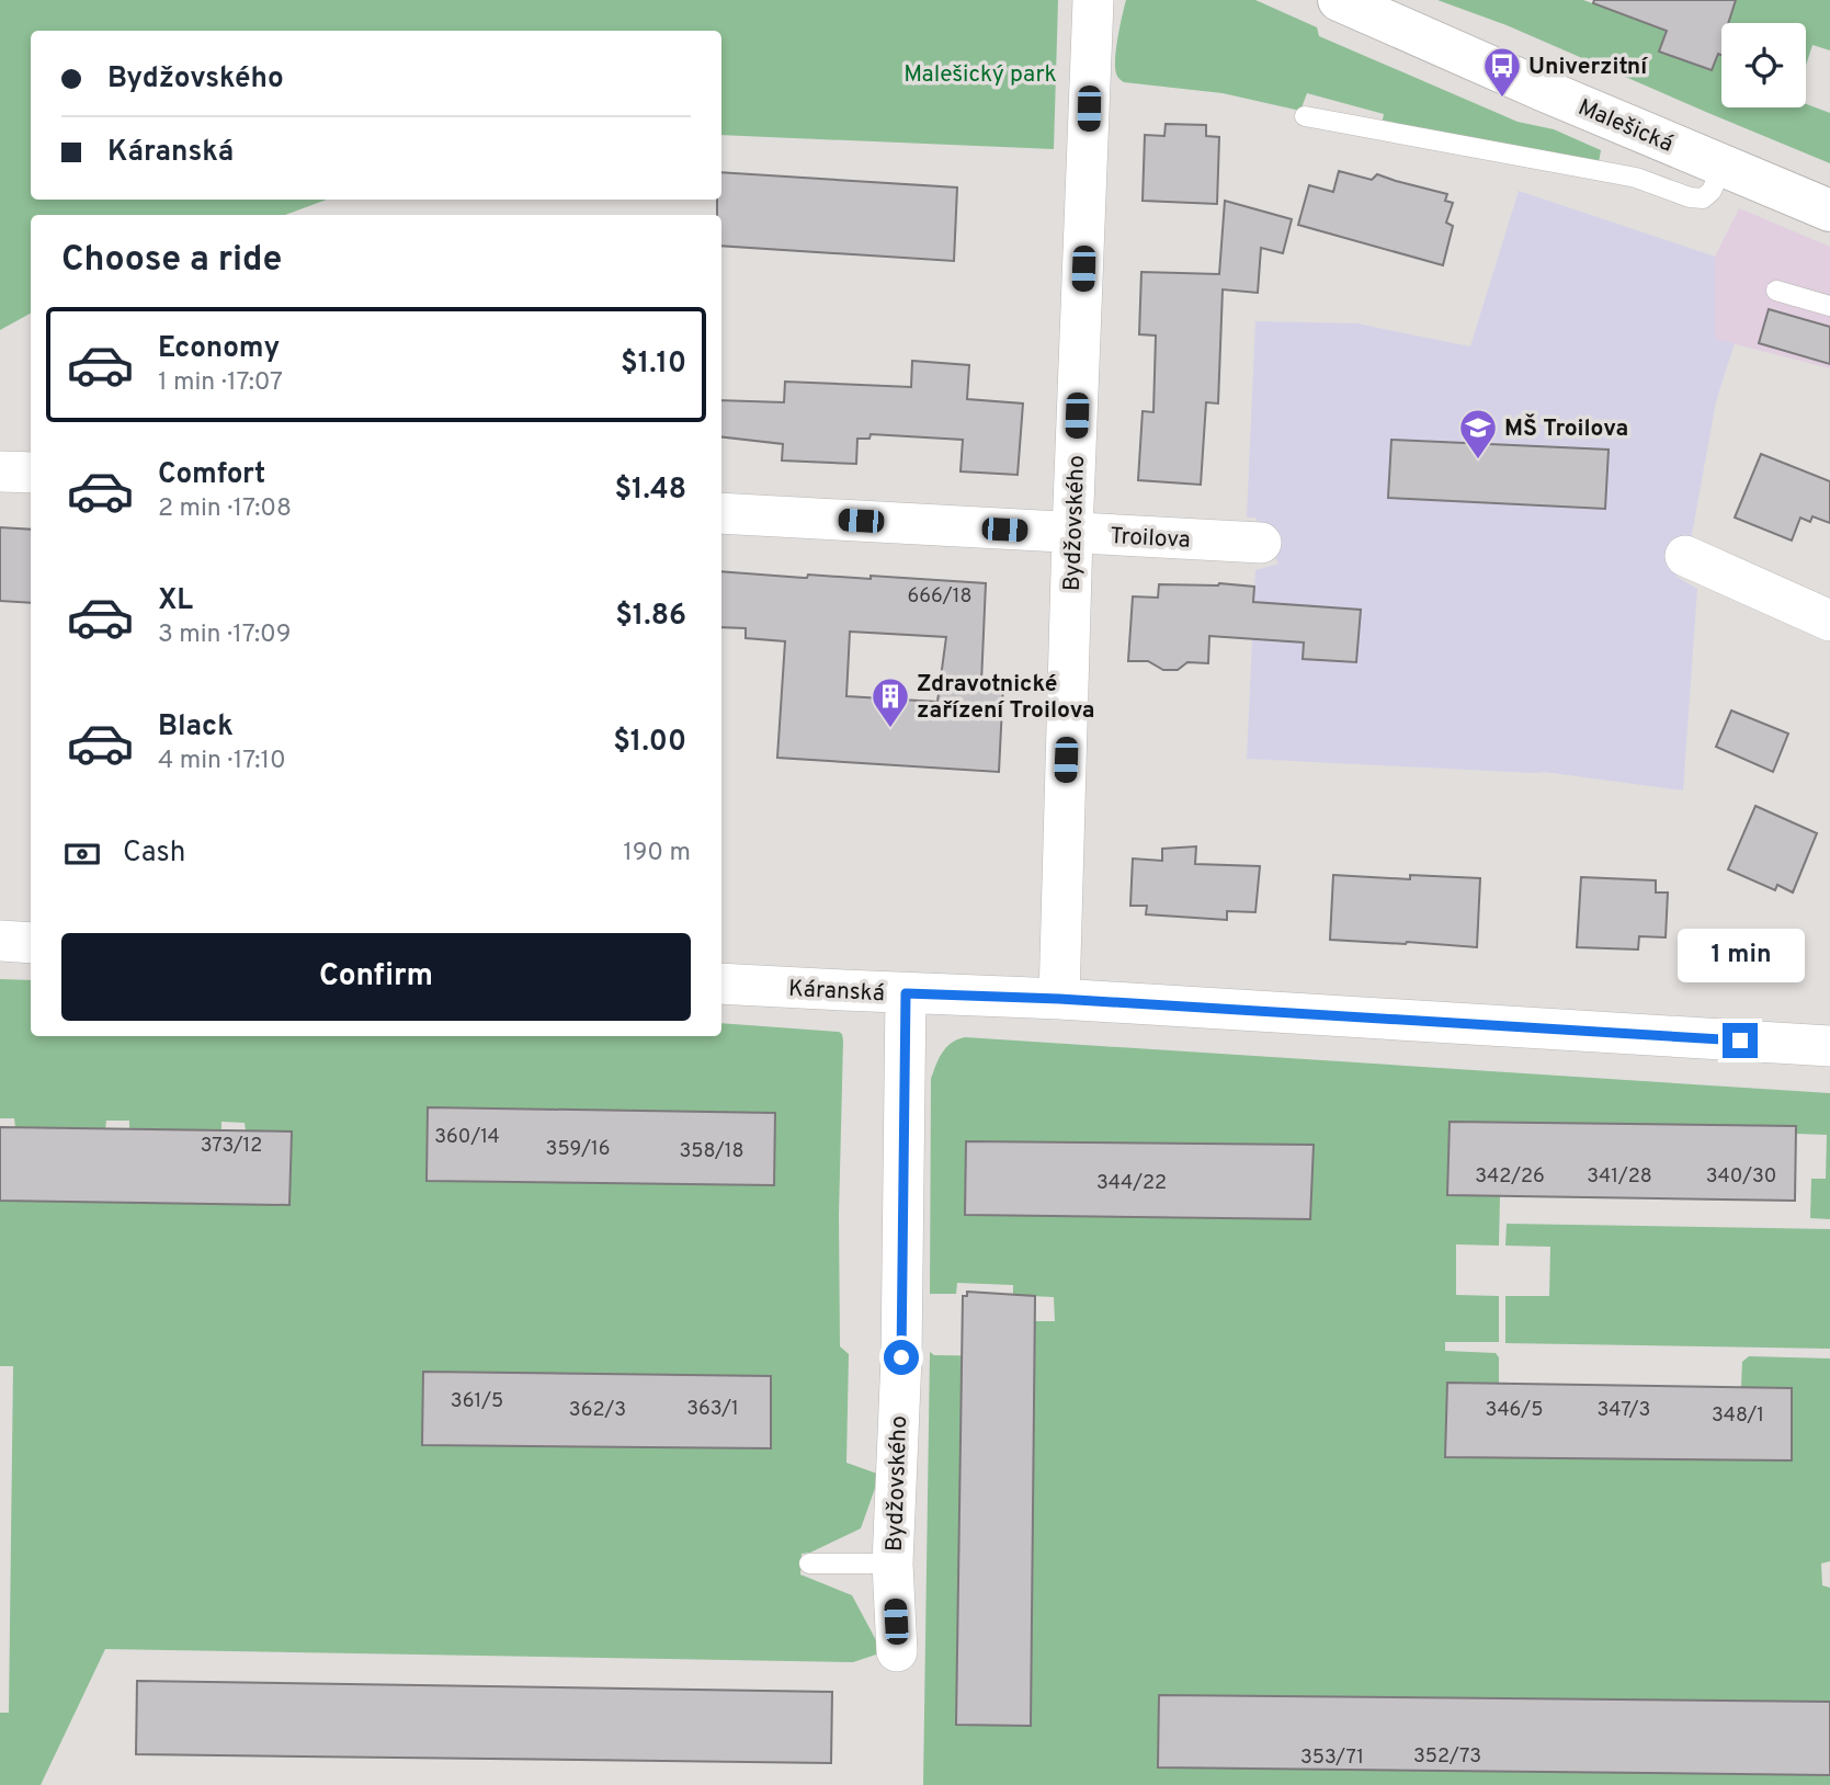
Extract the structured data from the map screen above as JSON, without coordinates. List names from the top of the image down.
{
  "streets": {
    "street": [
      "Malešická",
      "Bydžovského",
      "Troilova",
      "Káranská"
    ]
  },
  "crossings": [
    ["Bydžovského", "Troilova"],
    ["Bydžovského", "Káranská"]
  ],
  "parks": ["Malešický park"],
  "places": {
    "bus stop": ["Univerzitní"],
    "school or university": ["MŠ Troilova"],
    "building": ["Zdravotnické zařízení Troilova"]
  },
  "house_numbers": [
    "666/18",
    "360/14",
    "373/12",
    "359/16",
    "358/18",
    "342/26",
    "341/28",
    "340/30",
    "344/22",
    "361/5",
    "363/1",
    "362/3",
    "346/5",
    "347/3",
    "348/1",
    "352/73",
    "353/71"
  ],
  "page": {
    "banner": ["Bydžovského", "Káranská"],
    "heading": "Choose a ride",
    "list": [
      {
        "name": "Economy",
        "note": "1 min · 17:07",
        "value": "$1.10"
      },
      {
        "name": "Comfort",
        "note": "2 min · 17:08",
        "value": "$1.48"
      },
      {
        "name": "XL",
        "note": "3 min · 17:09",
        "value": "$1.86"
      },
      {
        "name": "Black",
        "note": "4 min · 17:10",
        "value": "$1.00"
      }
    ],
    "pay": ["Cash", "190 m"],
    "buttons": "Confirm",
    "bubble": "1 min"
  }
}
